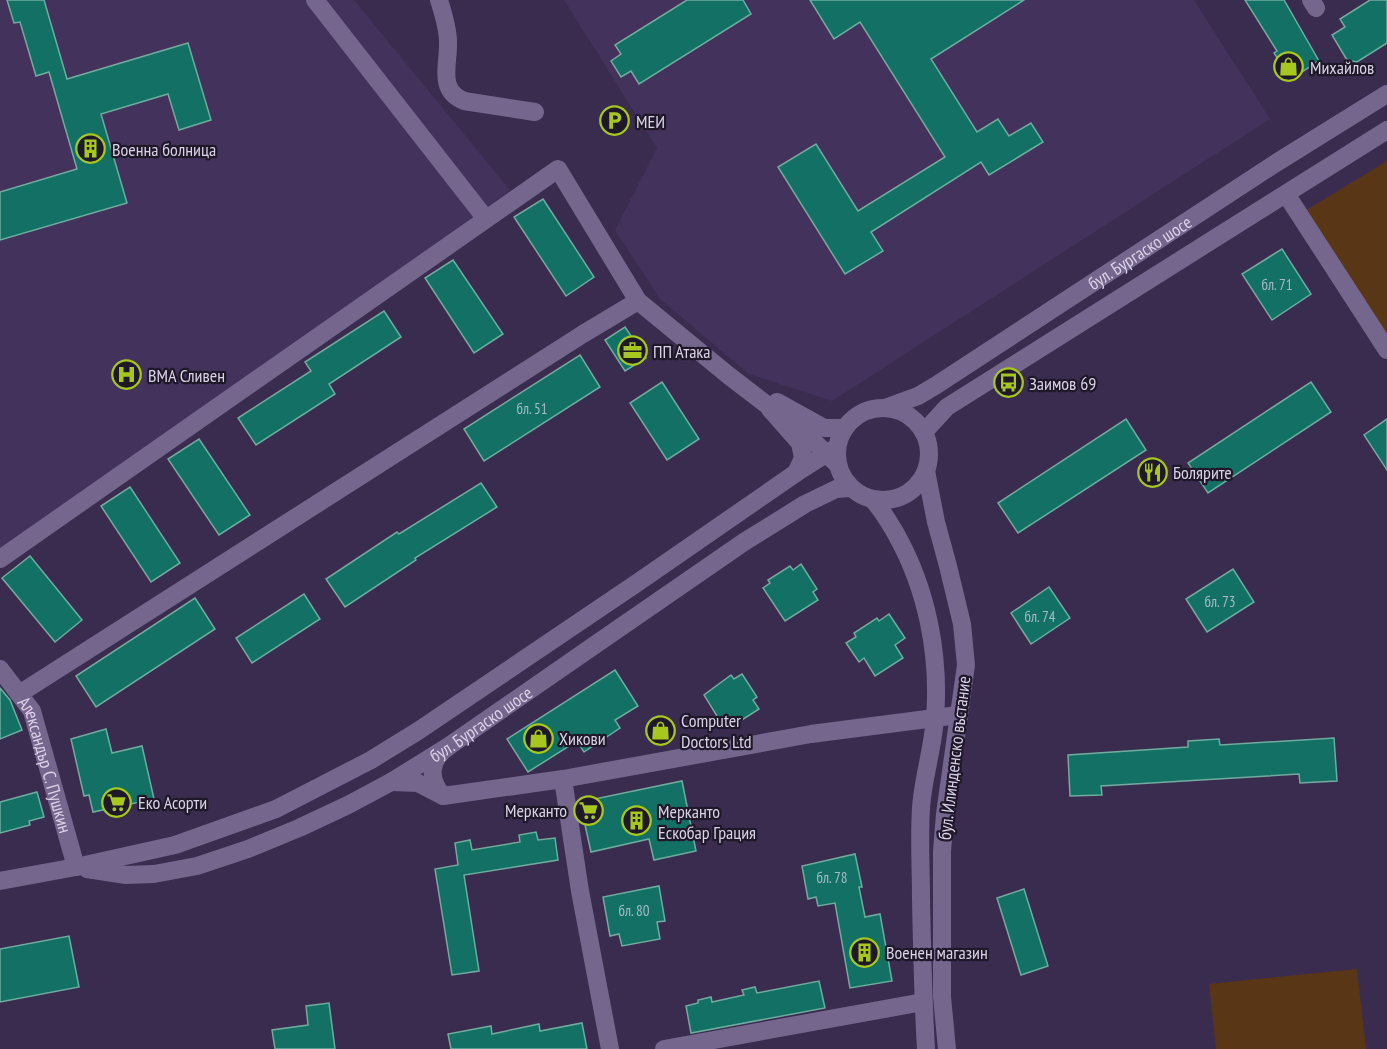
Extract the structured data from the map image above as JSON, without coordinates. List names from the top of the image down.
{
  "streets": {
    "main road": ["бул. Бургаско шосе", "бул. Илинденско въстание", "Александър С. Пушкин"]
  },
  "crossings": [
    ["бул. Бургаско шосе", "бул. Илинденско въстание"],
    ["бул. Бургаско шосе", "Александър С. Пушкин"]
  ],
  "places": {
    "shop": ["Михайлов", "Computer Doctors Ltd", "Хикови"],
    "parking": ["МЕИ"],
    "building": ["Военна болница", "Мерканто Ескобар Грация", "Военен магазин"],
    "office": ["ПП Атака"],
    "hospital": ["ВМА Сливен"],
    "bus stop": ["Заимов 69"],
    "restaurant": ["Болярите"],
    "supermarket": ["Еко Асорти", "Мерканто"]
  },
  "house_numbers": [
    "бл. 71",
    "бл. 51",
    "бл. 73",
    "бл. 74",
    "бл. 78",
    "бл. 80"
  ]
}
